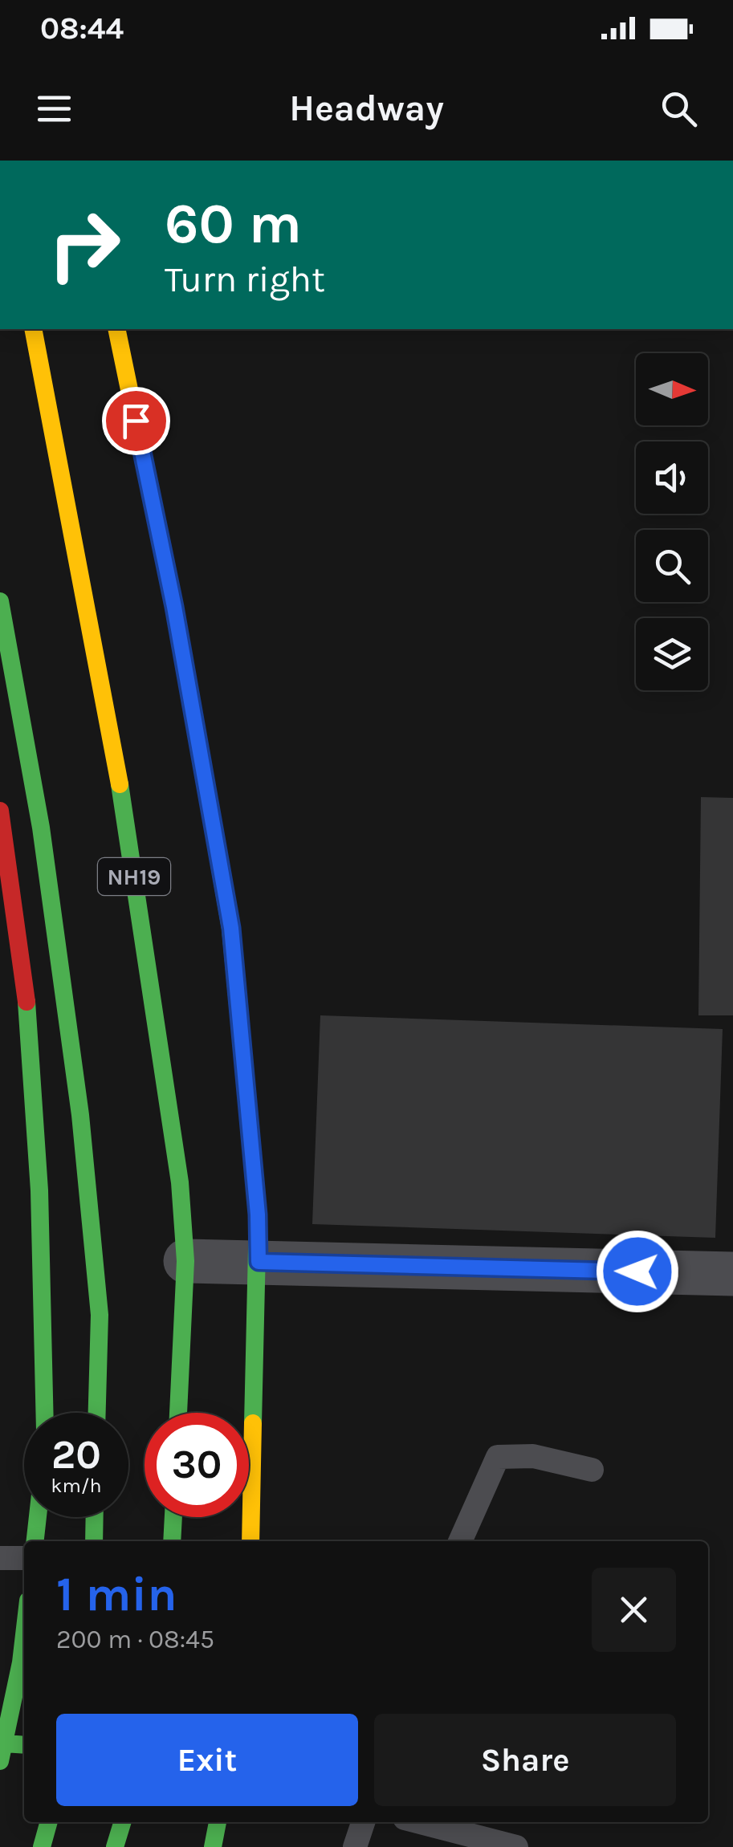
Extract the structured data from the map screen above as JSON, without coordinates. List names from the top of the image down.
{
  "streets": {
    "main road": ["NH19"]
  },
  "north": "right",
  "page": {
    "status": "08:44",
    "header": "Headway",
    "turn": ["60 m", "Turn right"],
    "speed": "20 km/h",
    "limit": "30",
    "heading": ["1 min", "200 m · 08:45"],
    "buttons": ["Exit", "Share"]
  }
}
